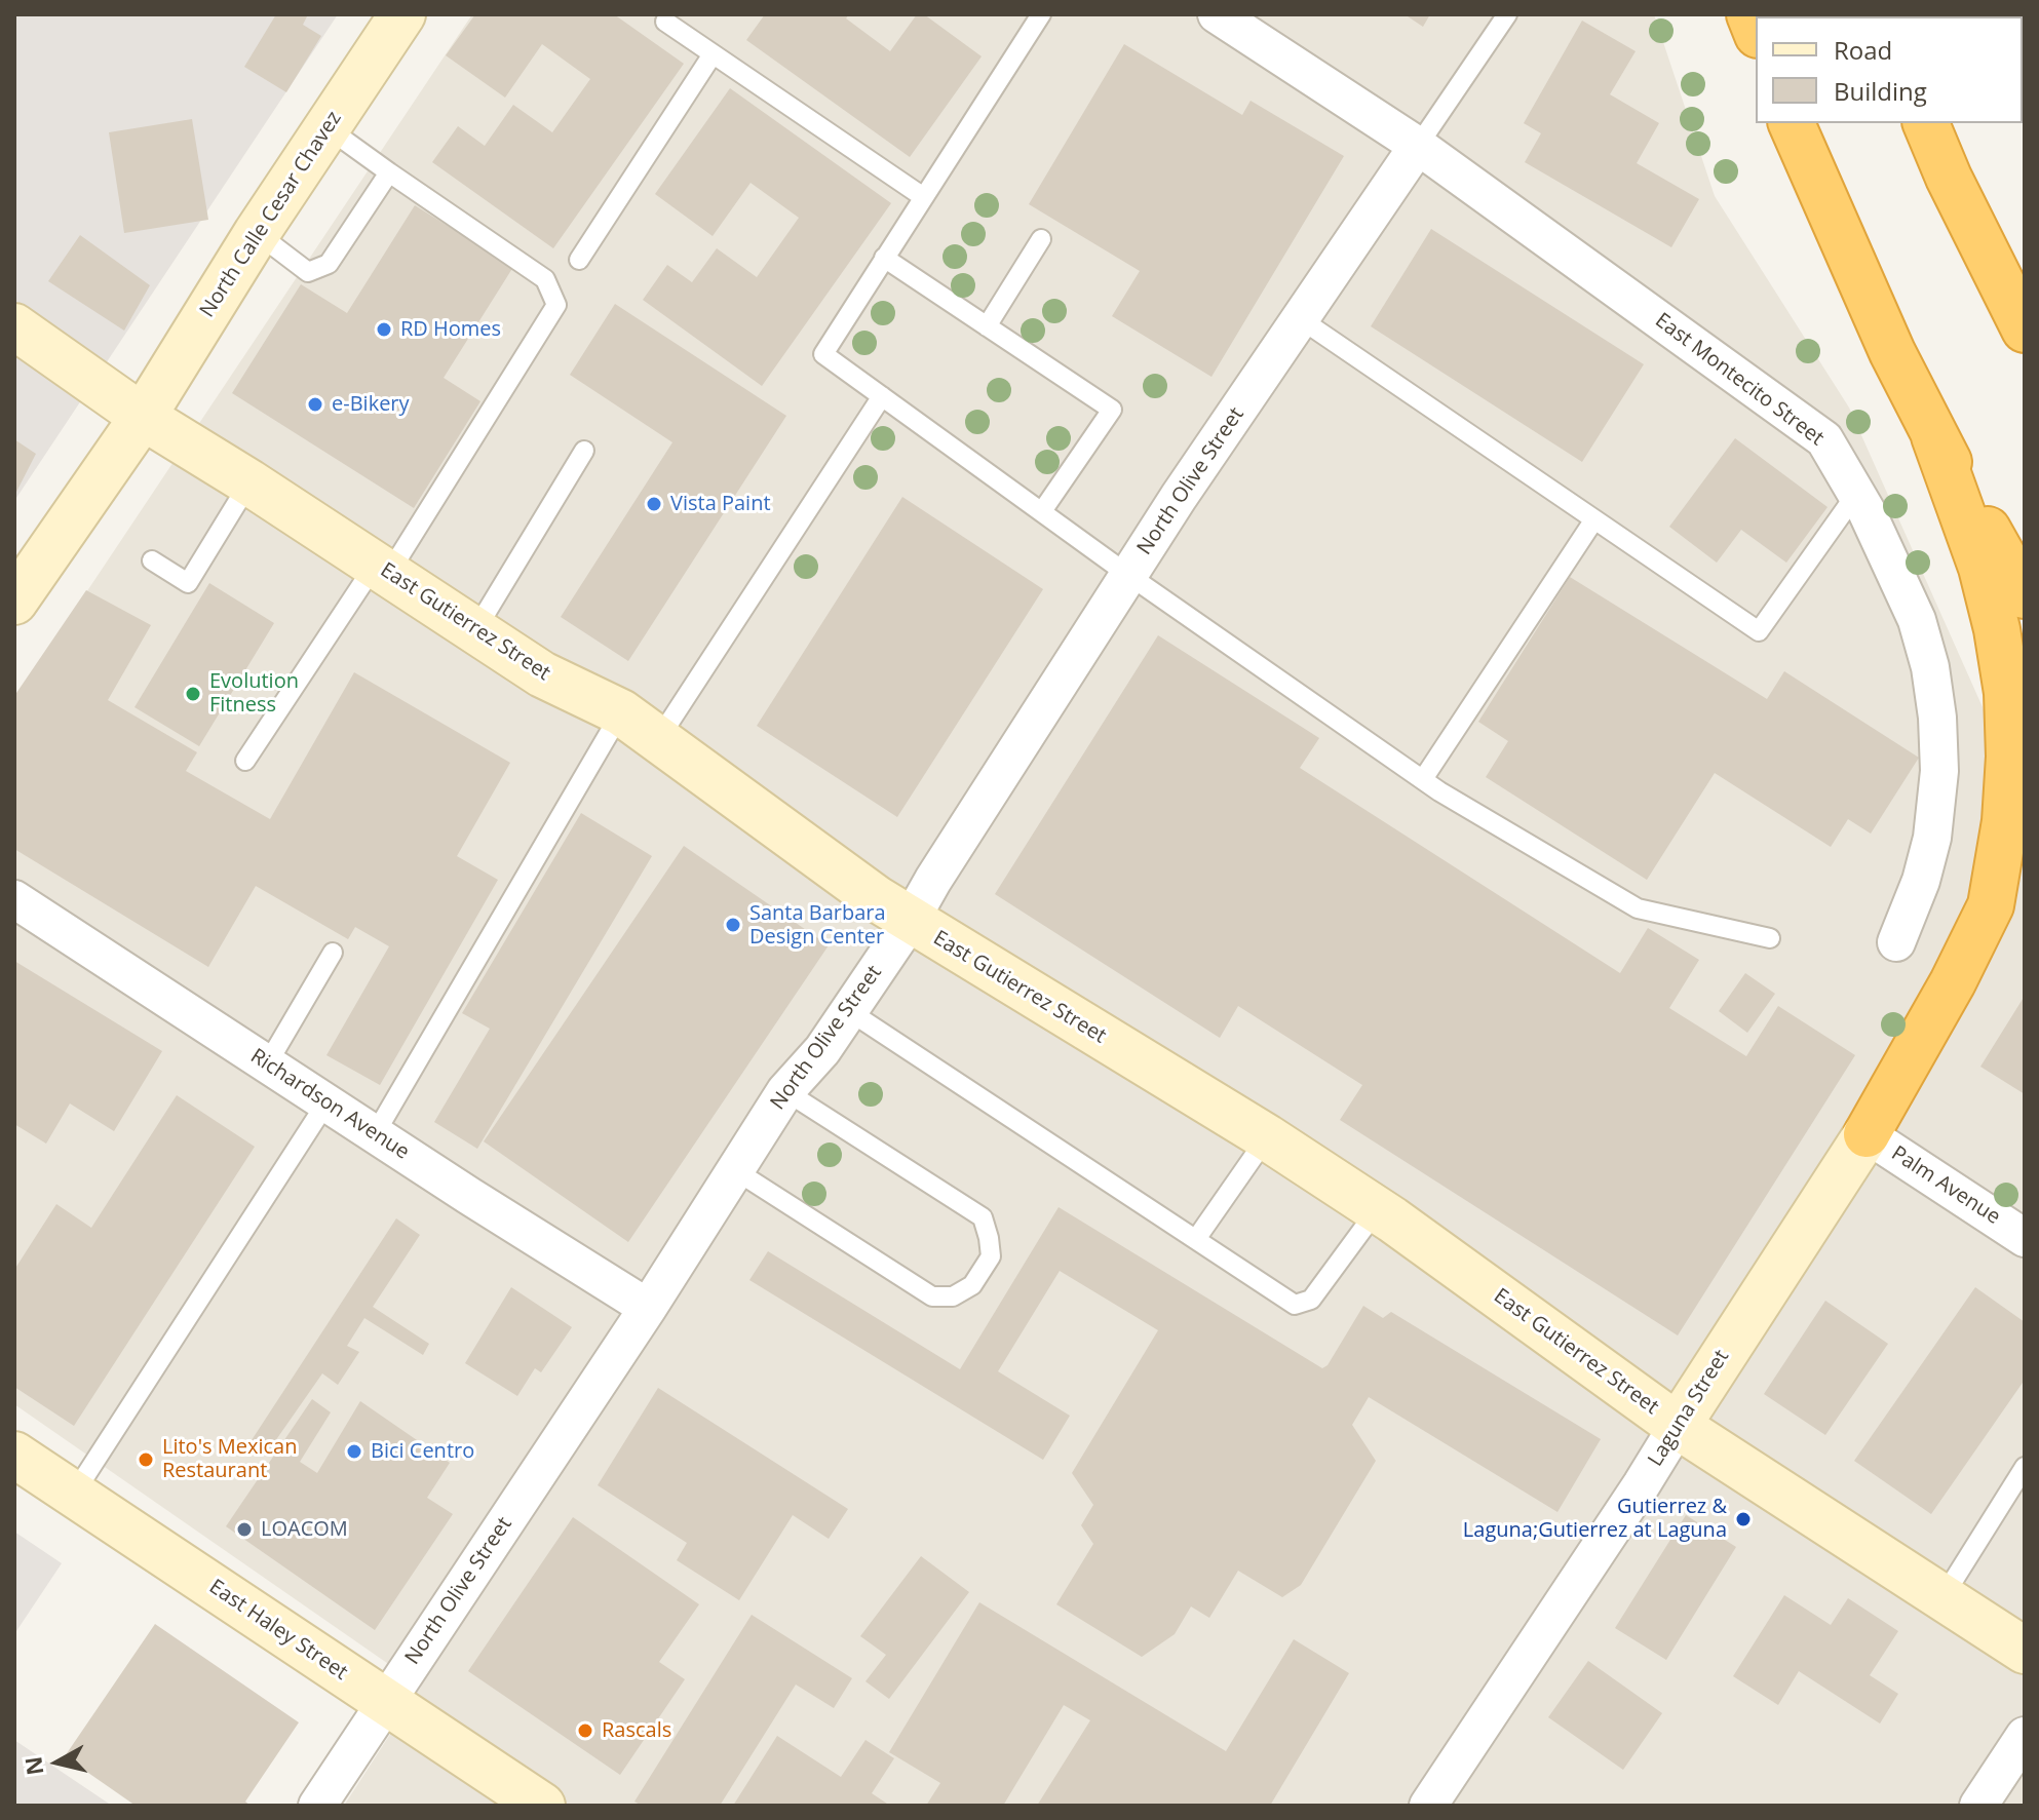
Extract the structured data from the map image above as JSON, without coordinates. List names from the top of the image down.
{
  "streets": {
    "street": [
      "North Calle Cesar Chavez",
      "East Montecito Street",
      "North Olive Street",
      "East Gutierrez Street",
      "Richardson Avenue",
      "Palm Avenue",
      "Laguna Street",
      "East Haley Street"
    ]
  },
  "crossings": [
    ["North Calle Cesar Chavez", "East Gutierrez Street"],
    ["East Montecito Street", "North Olive Street"],
    ["North Olive Street", "East Gutierrez Street"],
    ["North Olive Street", "Richardson Avenue"],
    ["North Olive Street", "East Haley Street"],
    ["East Gutierrez Street", "Laguna Street"],
    ["Palm Avenue", "Laguna Street"]
  ],
  "places": [
    "RD Homes",
    "e-Bikery",
    "Vista Paint",
    "Evolution Fitness",
    "Santa Barbara Design Center",
    "Bici Centro",
    "Lito's Mexican Restaurant",
    "Gutierrez & Laguna;Gutierrez at Laguna",
    "LOACOM",
    "Rascals"
  ],
  "legend": ["Road", "Building"],
  "north": "left"
}
